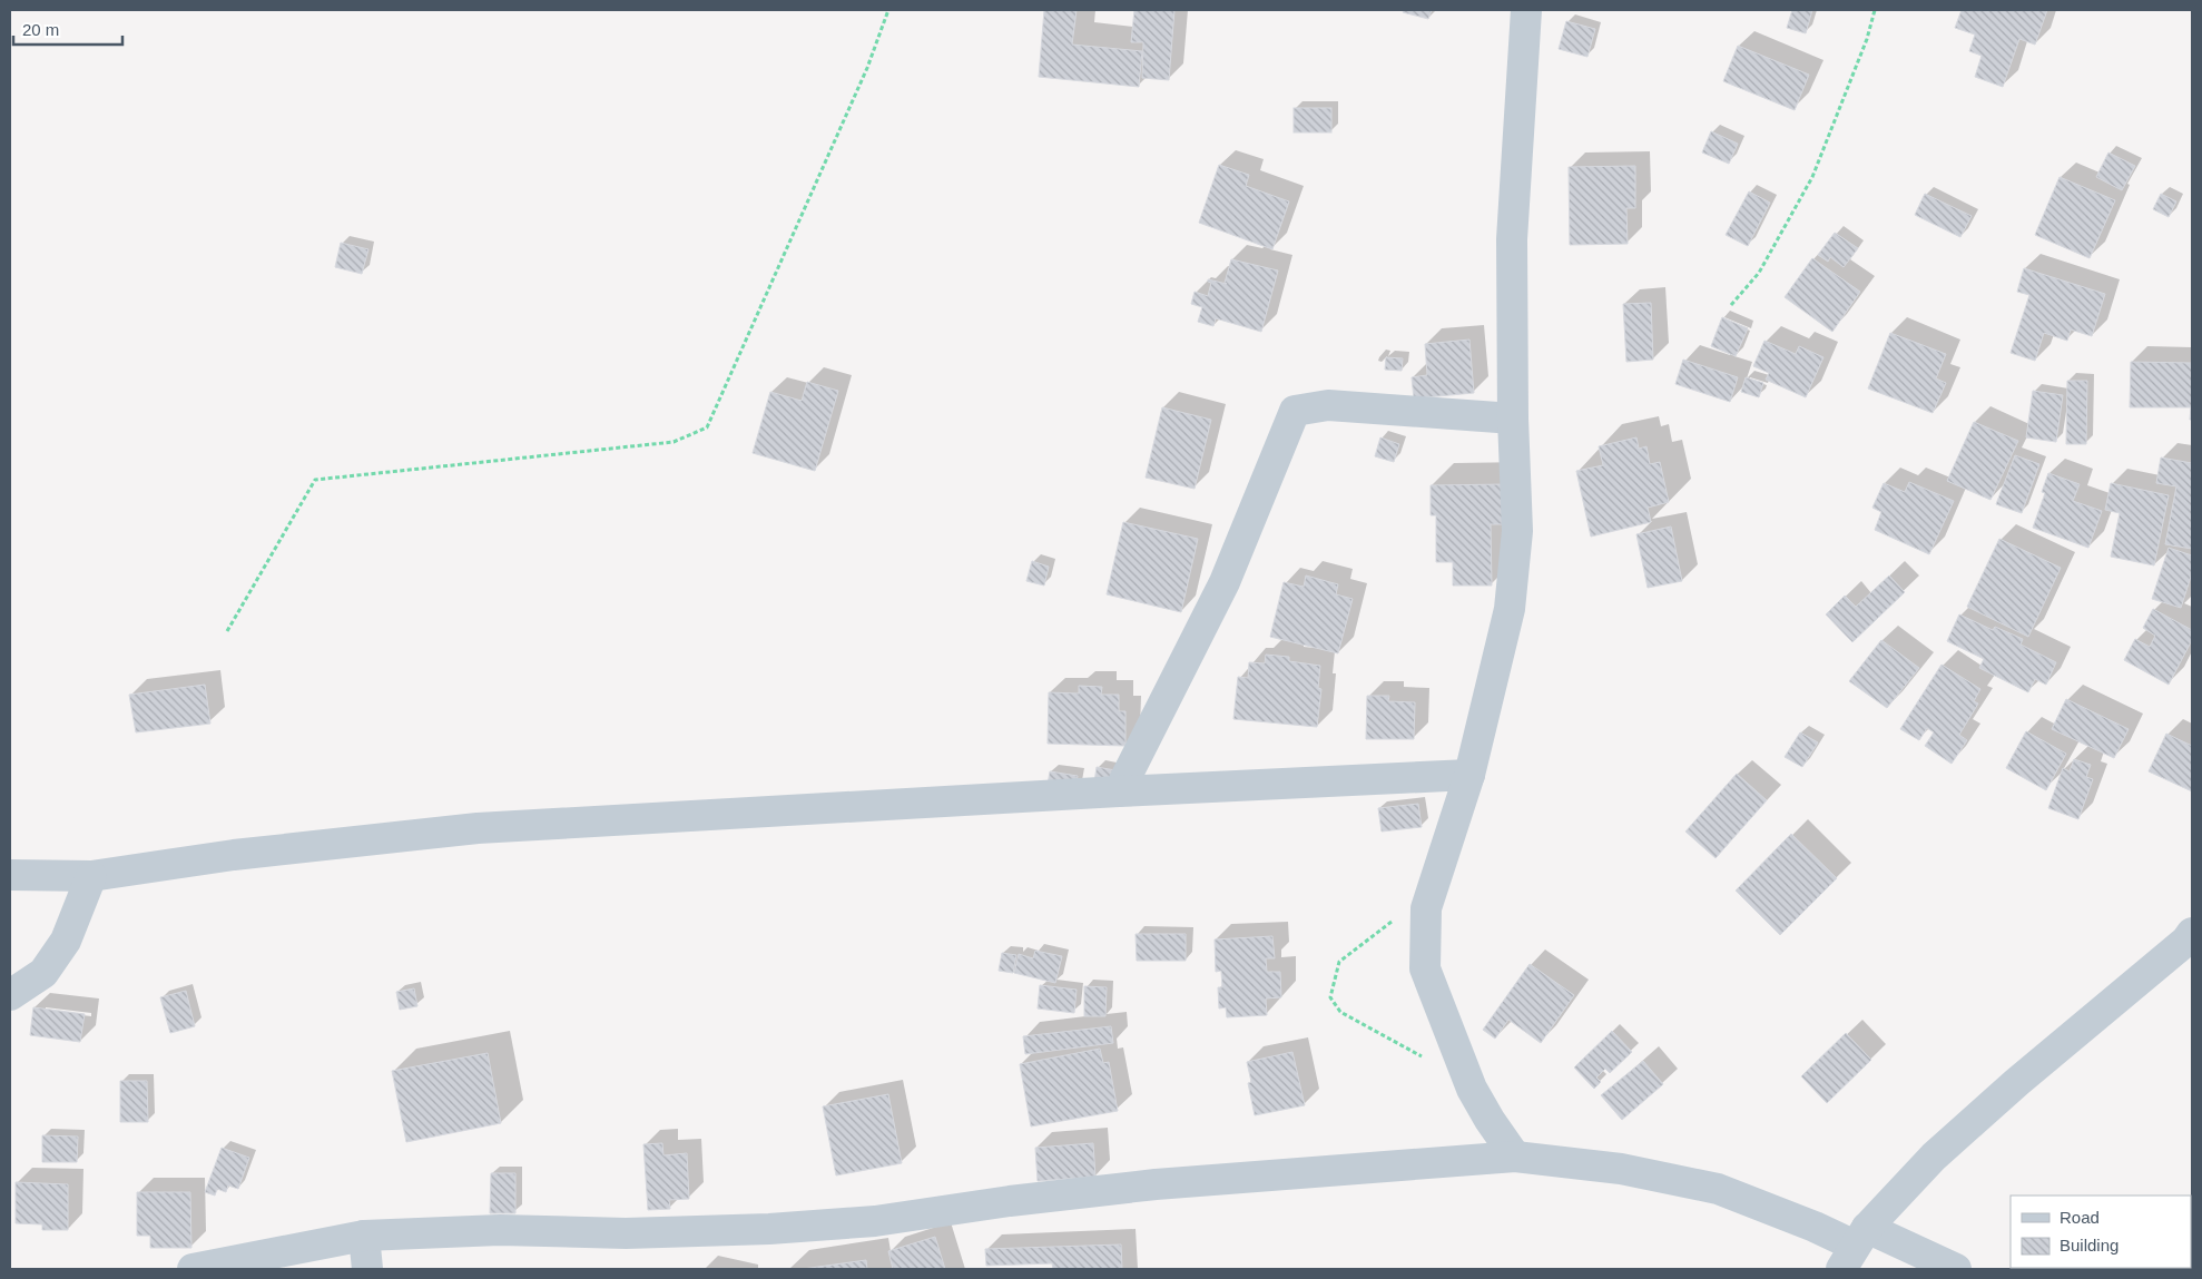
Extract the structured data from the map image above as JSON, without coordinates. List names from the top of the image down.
{
  "legend": ["Road", "Building"],
  "scale_bar": "20 m"
}
